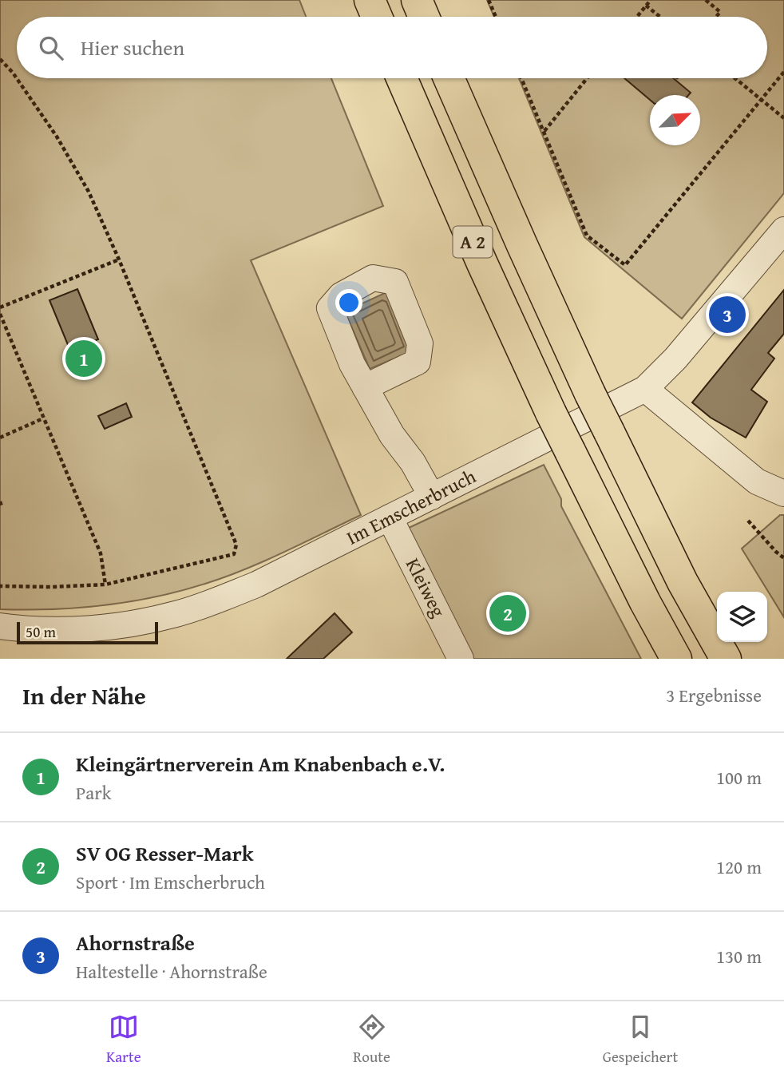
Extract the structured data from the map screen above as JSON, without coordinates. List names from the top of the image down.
{
  "streets": {
    "highway": ["A 2"],
    "street": ["Im Emscherbruch", "Kleiweg"]
  },
  "crossings": [
    ["Im Emscherbruch", "Kleiweg"]
  ],
  "scale_bar": "50 m",
  "north": "top right",
  "page": {
    "search": "Hier suchen",
    "pins": ["3", "1", "2"],
    "scale": "50 m",
    "heading": ["In der Nähe", "3 Ergebnisse"],
    "list": [
      {
        "mark": "1",
        "name": "Kleingärtnerverein Am Knabenbach e.V.",
        "note": "Park",
        "value": "100 m"
      },
      {
        "mark": "2",
        "name": "SV OG Resser-Mark",
        "note": "Sport · Im Emscherbruch",
        "value": "120 m"
      },
      {
        "mark": "3",
        "name": "Ahornstraße",
        "note": "Haltestelle · Ahornstraße",
        "value": "130 m"
      }
    ],
    "nav": ["Karte", "Route", "Gespeichert"]
  }
}
